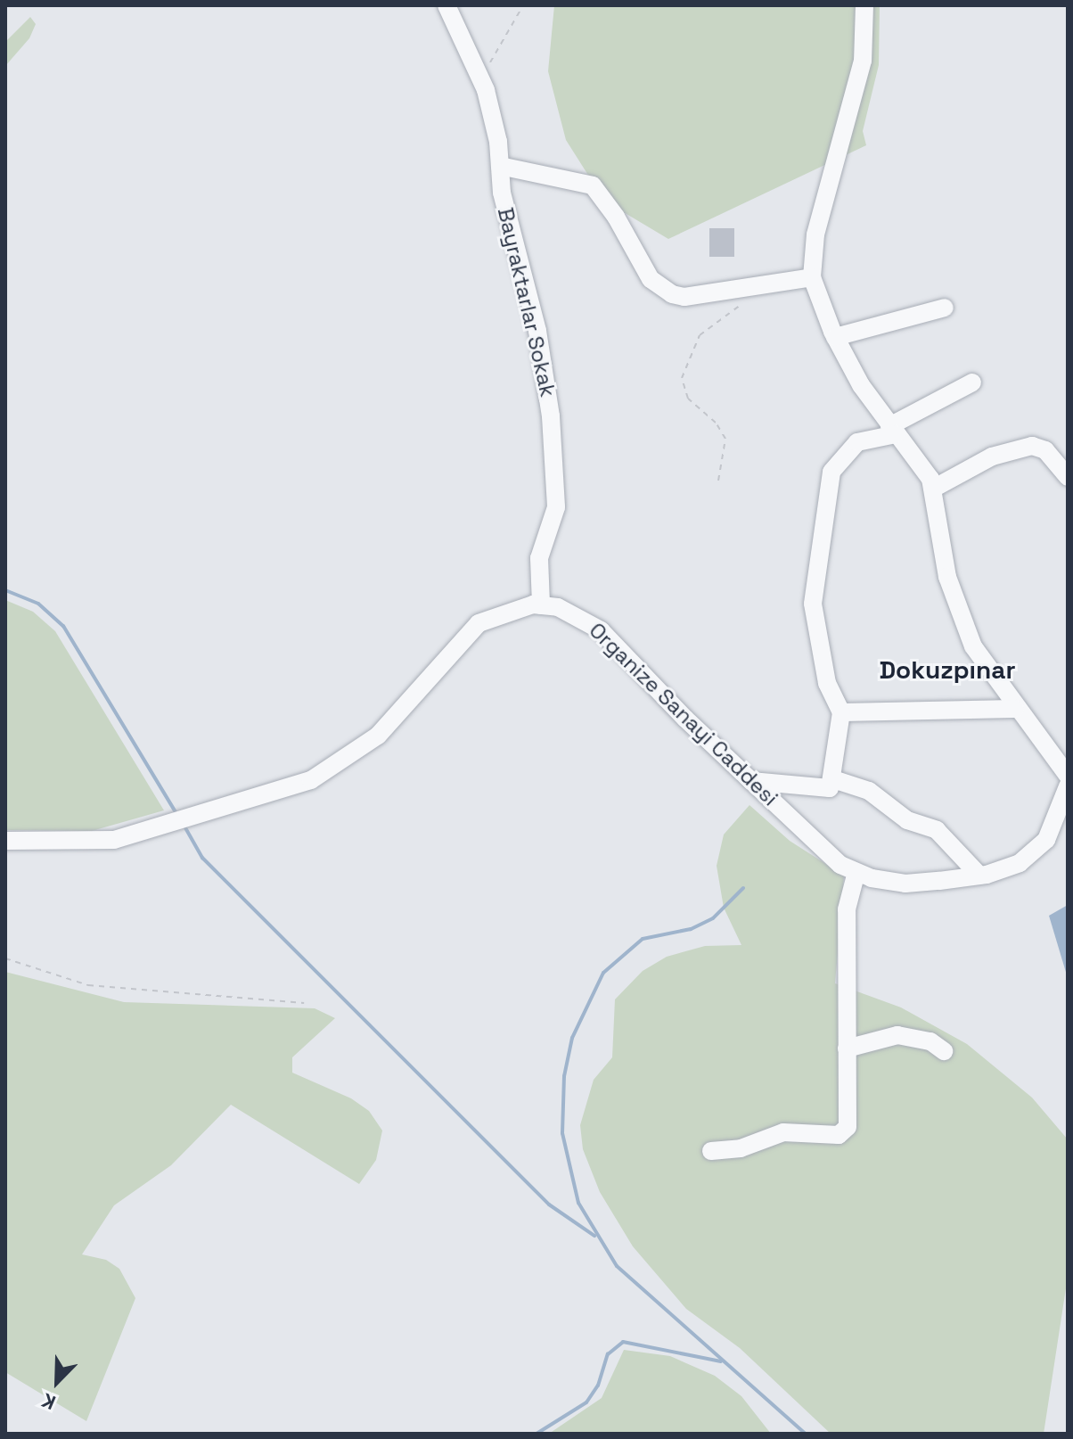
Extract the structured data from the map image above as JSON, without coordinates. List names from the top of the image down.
{
  "streets": {
    "street": ["Bayraktarlar Sokak", "Organize Sanayi Caddesi"]
  },
  "crossings": [
    ["Bayraktarlar Sokak", "Organize Sanayi Caddesi"]
  ],
  "districts": ["Dokuzpınar"],
  "north": "bottom left"
}
